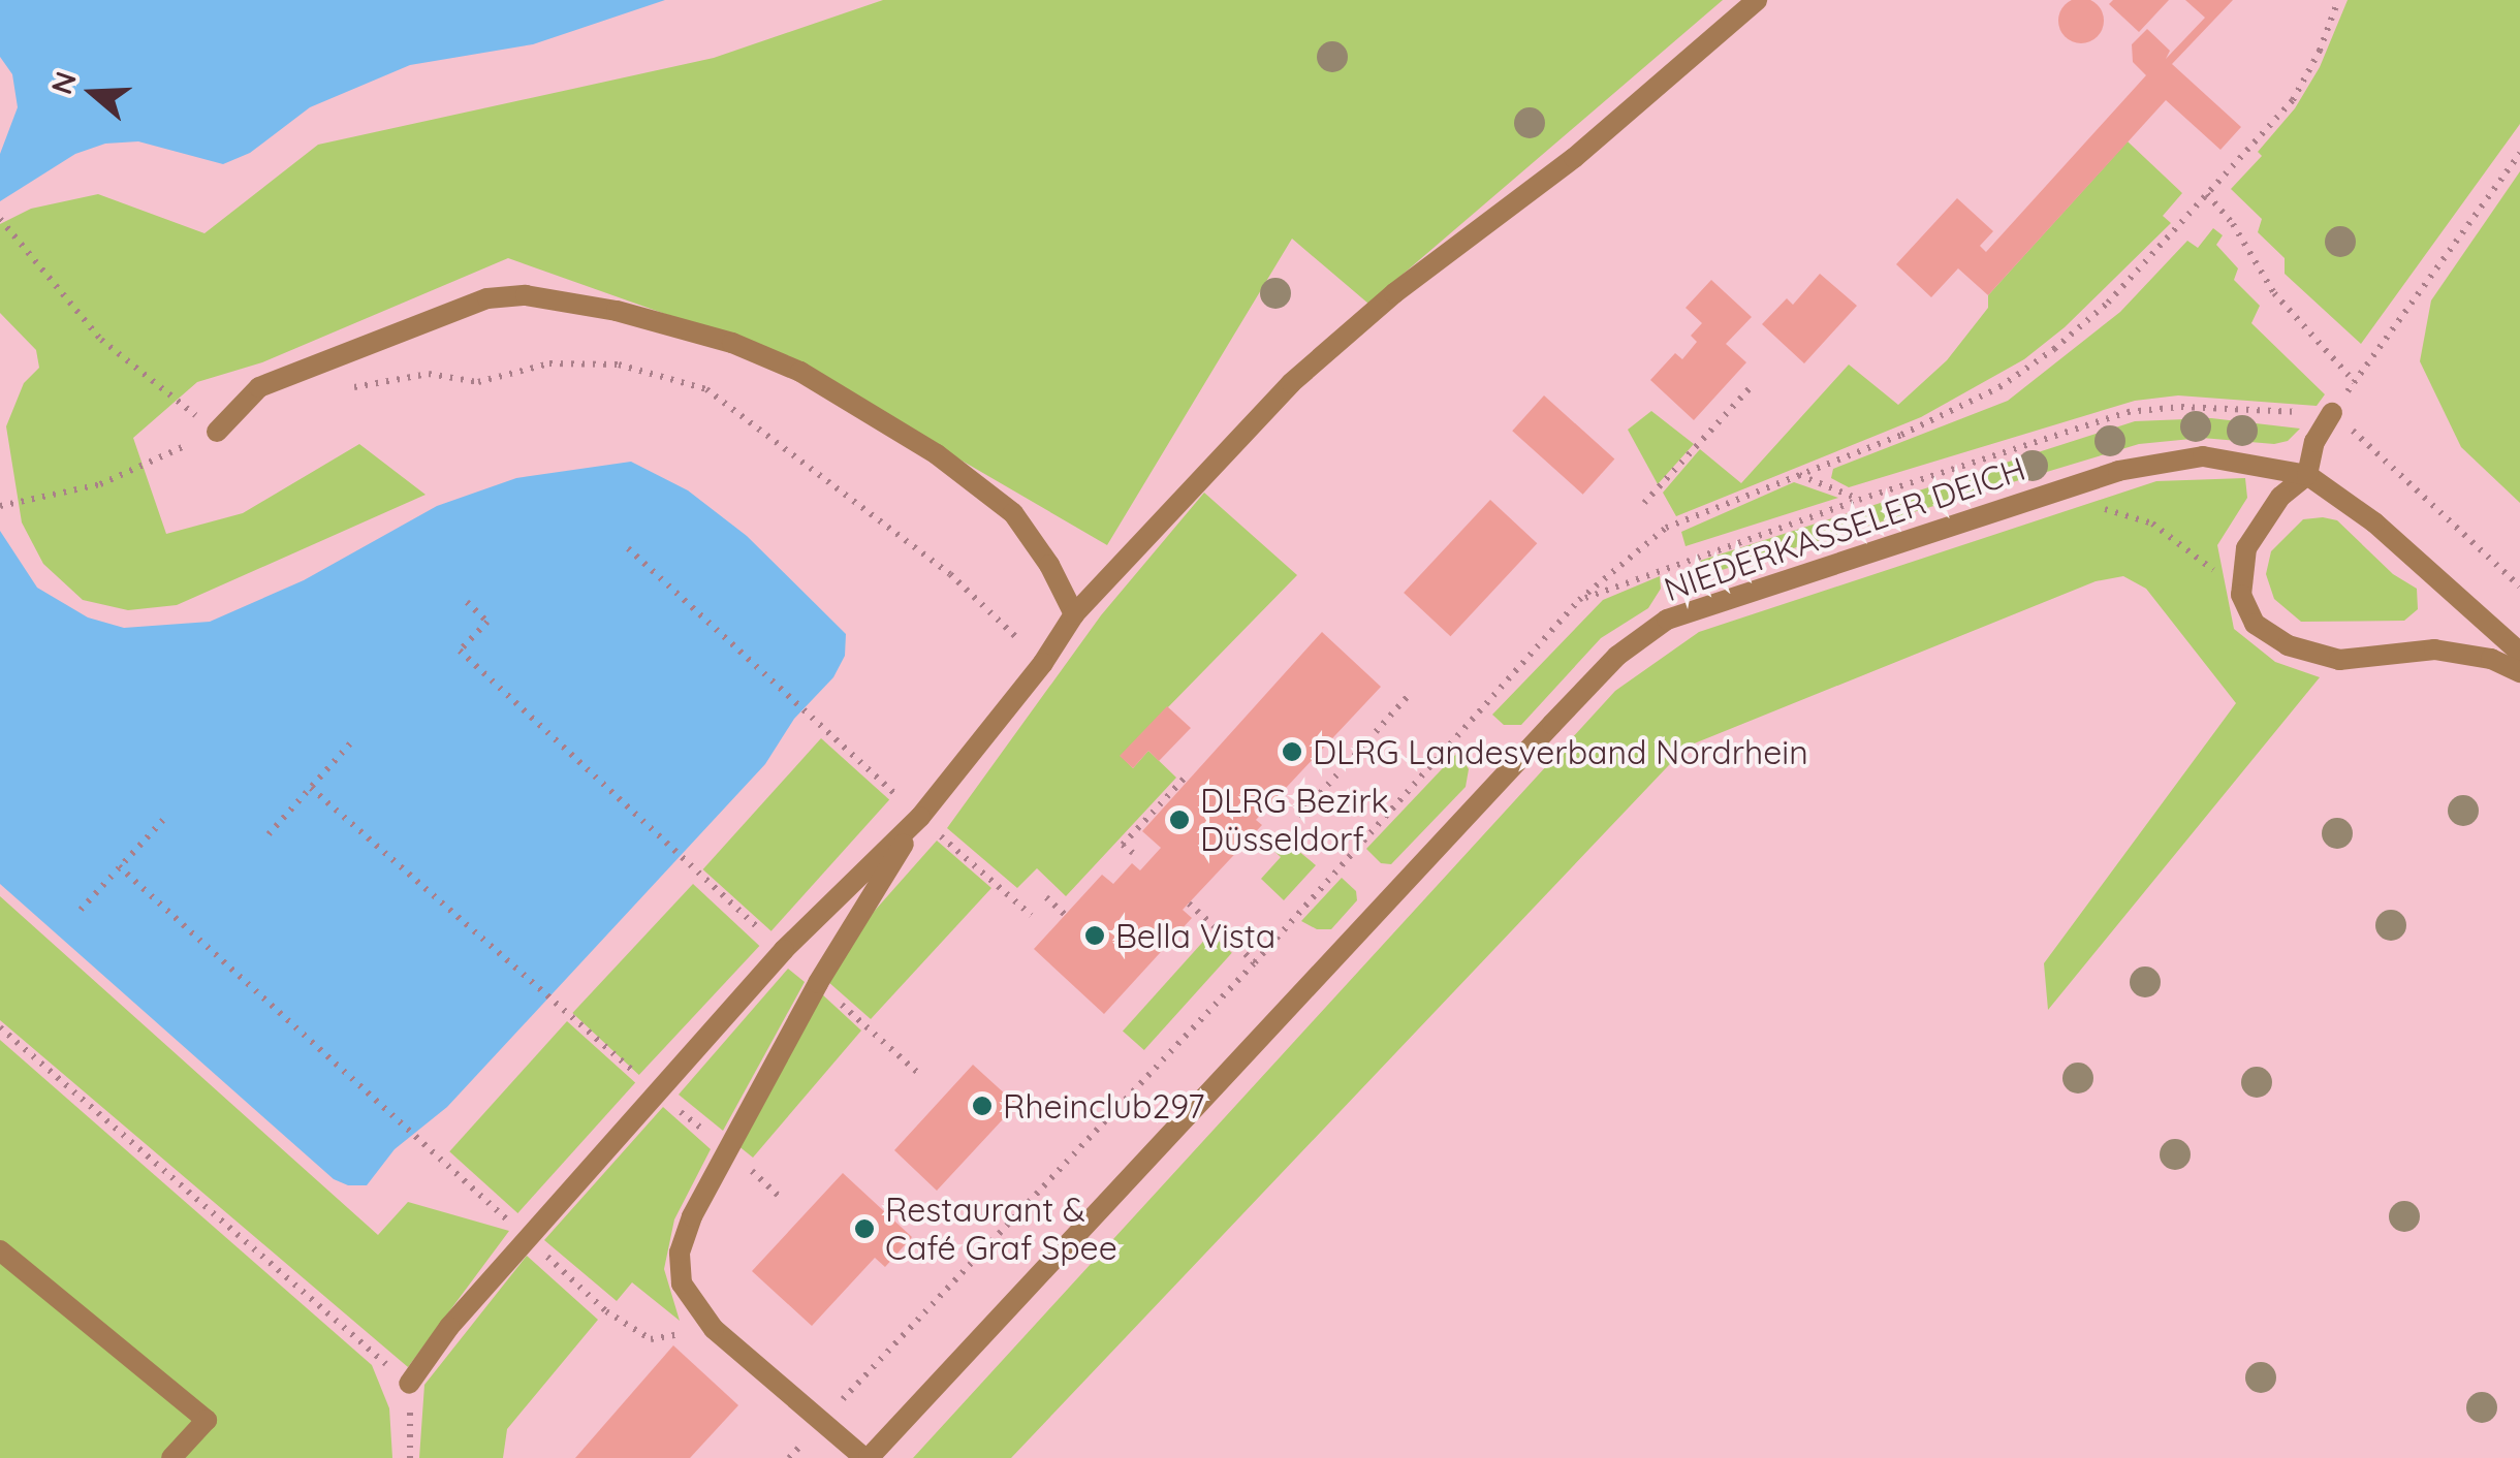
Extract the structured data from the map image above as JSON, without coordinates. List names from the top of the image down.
{
  "streets": {
    "street": ["NIEDERKASSELER DEICH"]
  },
  "places": [
    "DLRG Landesverband Nordrhein",
    "DLRG Bezirk Düsseldorf",
    "Bella Vista",
    "Rheinclub297",
    "Restaurant & Café Graf Spee"
  ],
  "north": "left"
}
